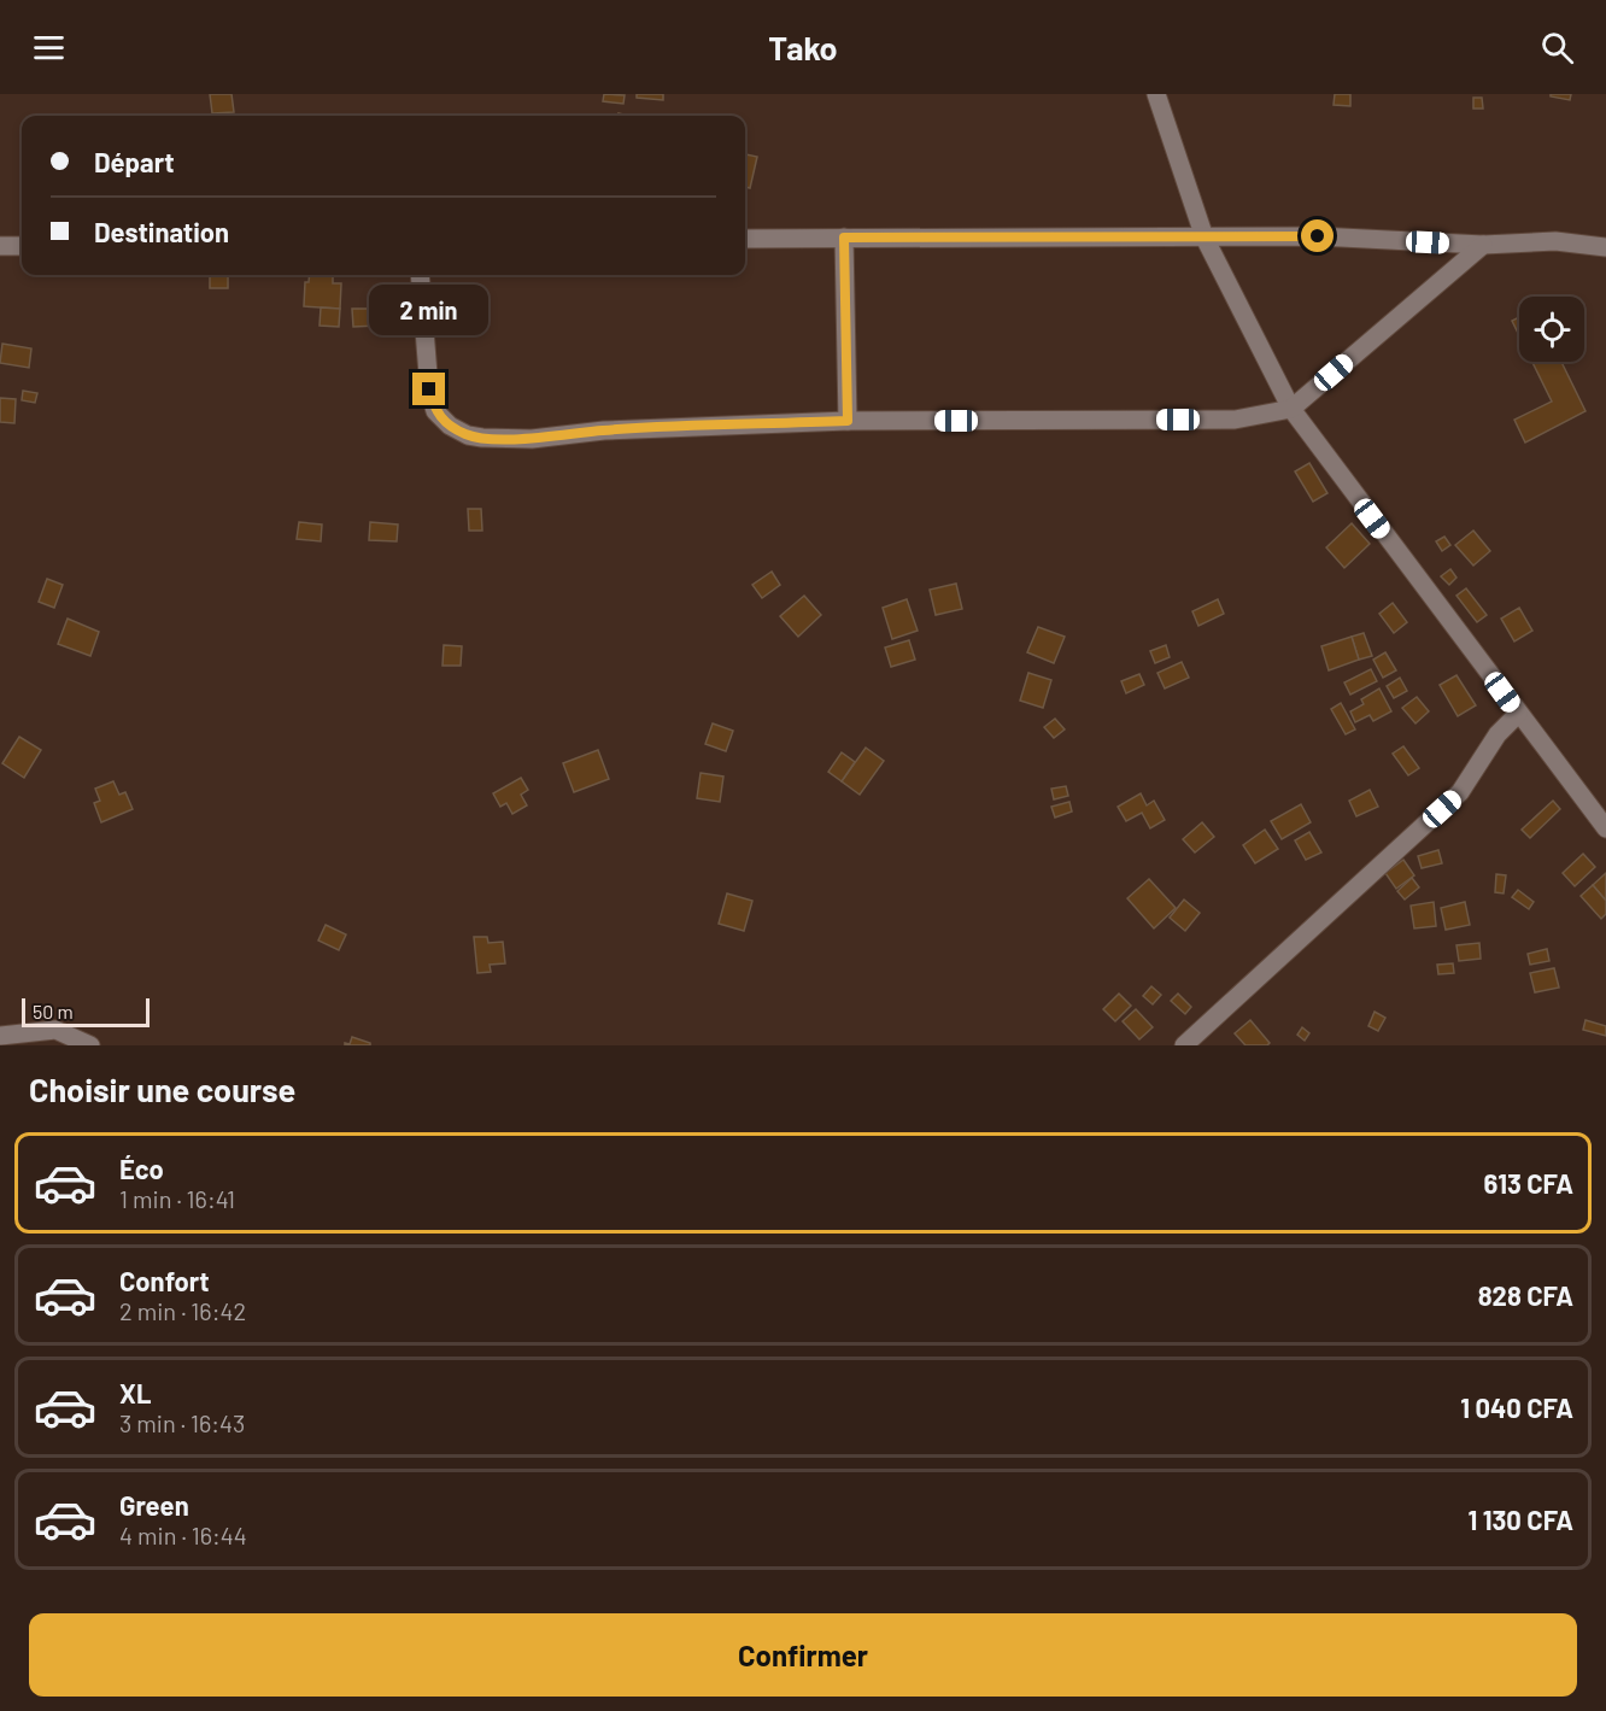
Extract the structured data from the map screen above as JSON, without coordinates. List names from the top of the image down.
{
  "scale_bar": "50 m",
  "page": {
    "header": "Tako",
    "banner": ["Départ", "Destination"],
    "bubble": "2 min",
    "scale": "50 m",
    "heading": "Choisir une course",
    "list": [
      {
        "name": "Éco",
        "note": "1 min · 16:41",
        "value": "613 CFA"
      },
      {
        "name": "Confort",
        "note": "2 min · 16:42",
        "value": "828 CFA"
      },
      {
        "name": "XL",
        "note": "3 min · 16:43",
        "value": "1 040 CFA"
      },
      {
        "name": "Green",
        "note": "4 min · 16:44",
        "value": "1 130 CFA"
      }
    ],
    "buttons": "Confirmer"
  }
}
